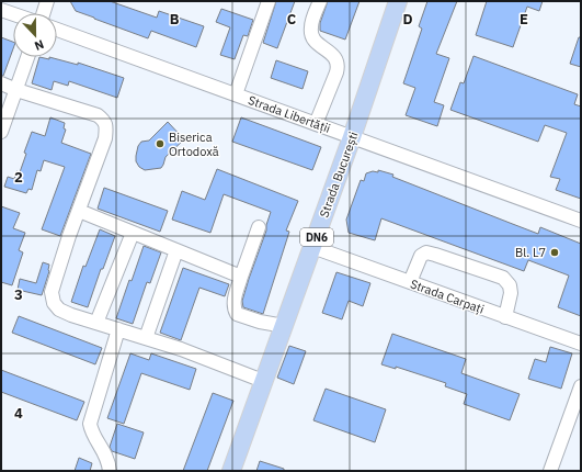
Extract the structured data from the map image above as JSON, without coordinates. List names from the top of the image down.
{
  "streets": {
    "main road": ["Strada București", "DN6"],
    "street": ["Strada Libertății", "Strada Carpați"]
  },
  "crossings": [
    ["Strada Libertății", "Strada București"],
    ["Strada București", "Strada Carpați"]
  ],
  "places": ["Biserica Ortodoxă", "Bl. L7"],
  "north": "bottom",
  "grid": {
    "columns": [
      "B",
      "C",
      "D",
      "E"
    ],
    "rows": ["2", "3", "4"]
  }
}
